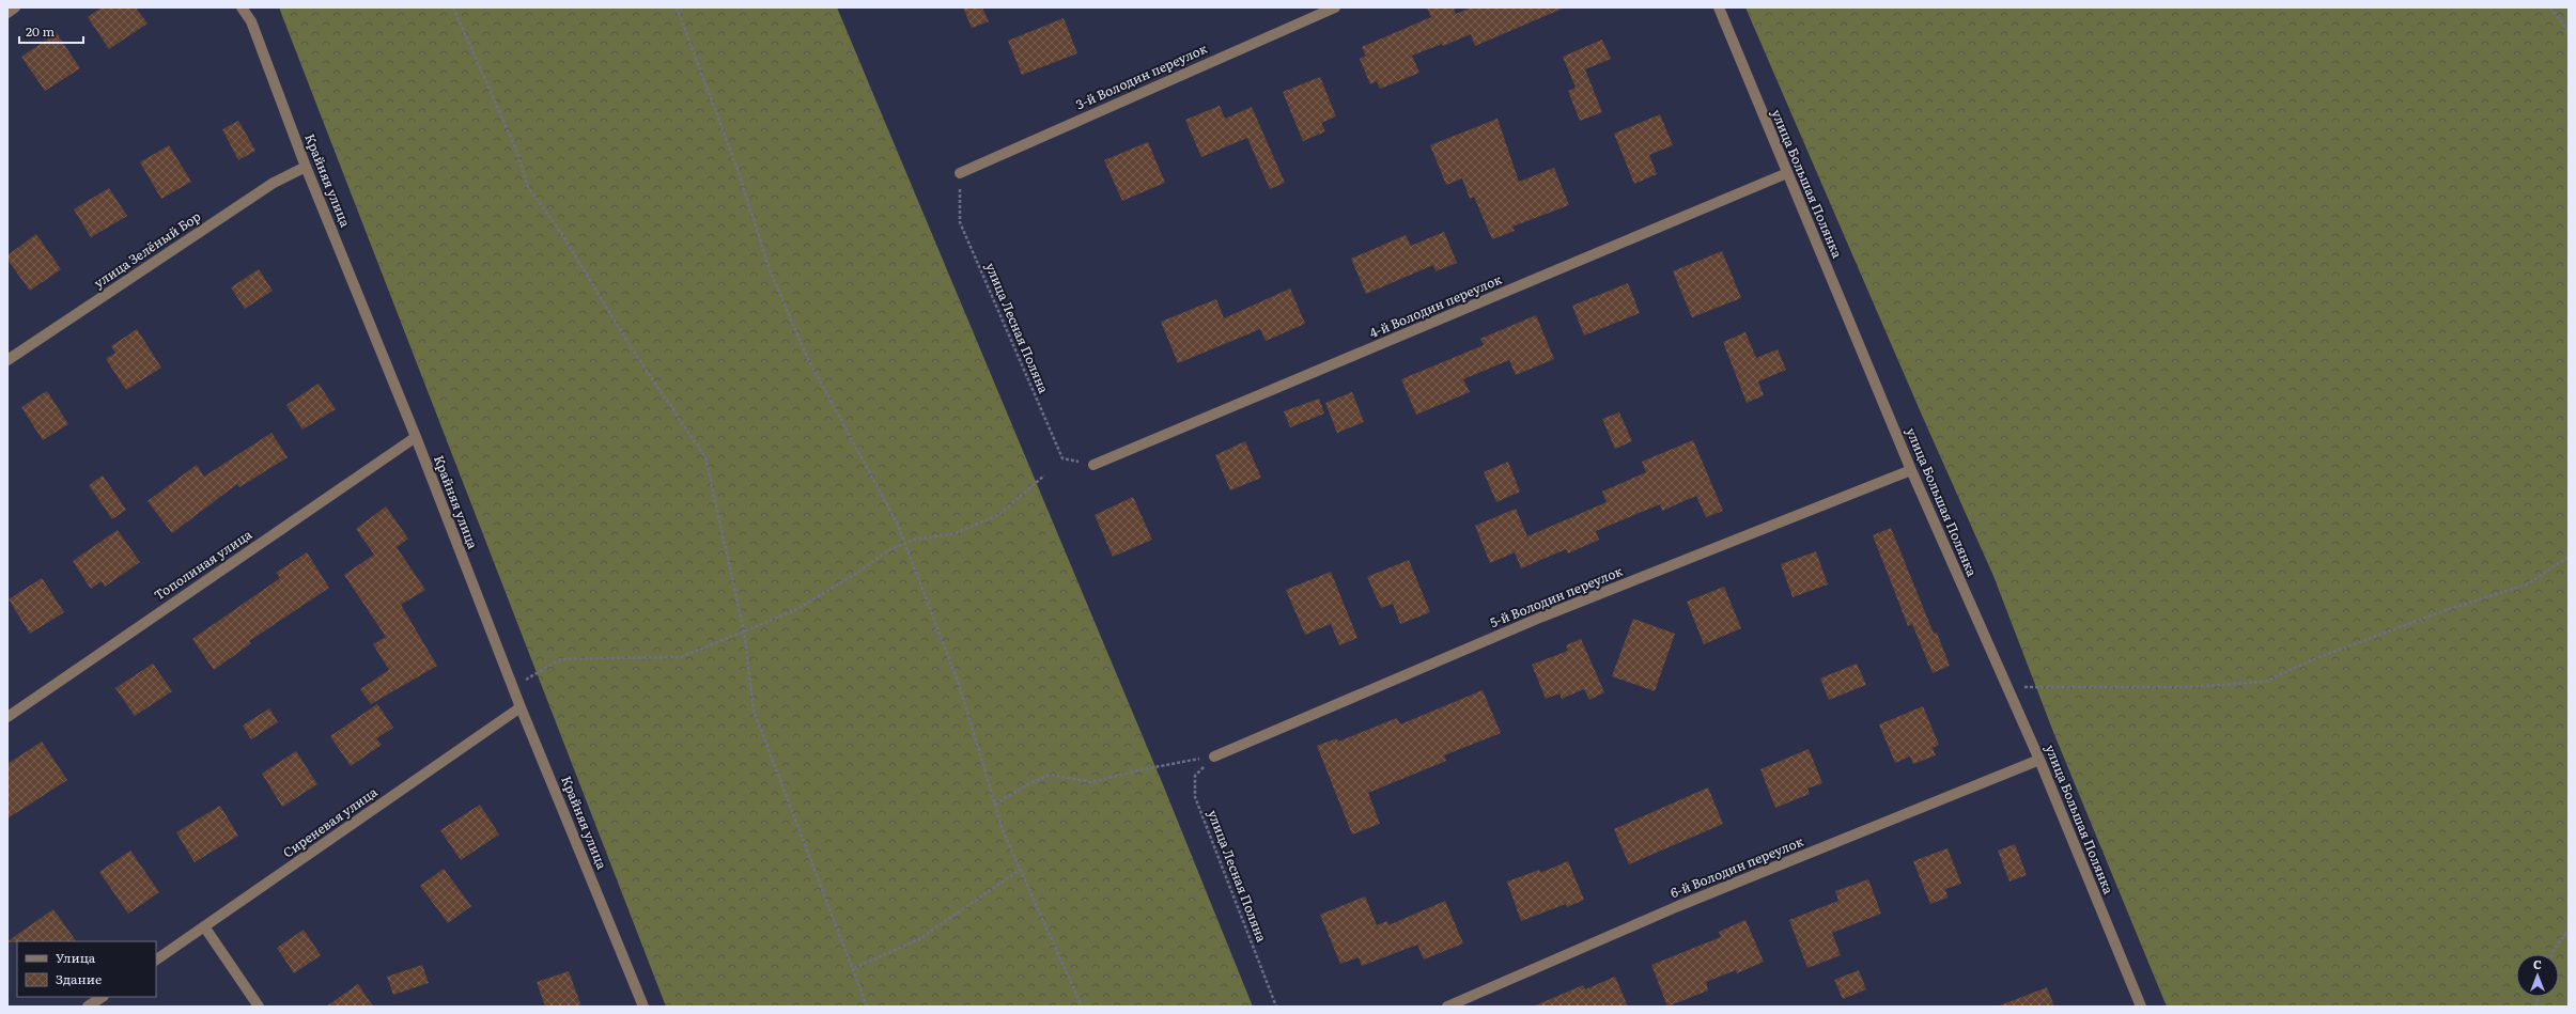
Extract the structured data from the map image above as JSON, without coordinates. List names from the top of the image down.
{
  "streets": {
    "street": [
      "3-й Володин переулок",
      "Крайняя улица",
      "улица Большая Полянка",
      "улица Зелёный Бор",
      "4-й Володин переулок",
      "Тополиная улица",
      "5-й Володин переулок",
      "Сиреневая улица",
      "6-й Володин переулок"
    ],
    "path": ["улица Лесная Поляна"]
  },
  "crossings": [
    ["3-й Володин переулок", "улица Лесная Поляна"],
    ["Крайняя улица", "улица Зелёный Бор"],
    ["Крайняя улица", "Тополиная улица"],
    ["Крайняя улица", "Сиреневая улица"],
    ["улица Большая Полянка", "4-й Володин переулок"],
    ["улица Большая Полянка", "5-й Володин переулок"],
    ["улица Большая Полянка", "6-й Володин переулок"],
    ["4-й Володин переулок", "улица Лесная Поляна"],
    ["улица Лесная Поляна", "5-й Володин переулок"]
  ],
  "legend": ["Улица", "Здание"],
  "scale_bar": "20 m",
  "north": "top"
}
